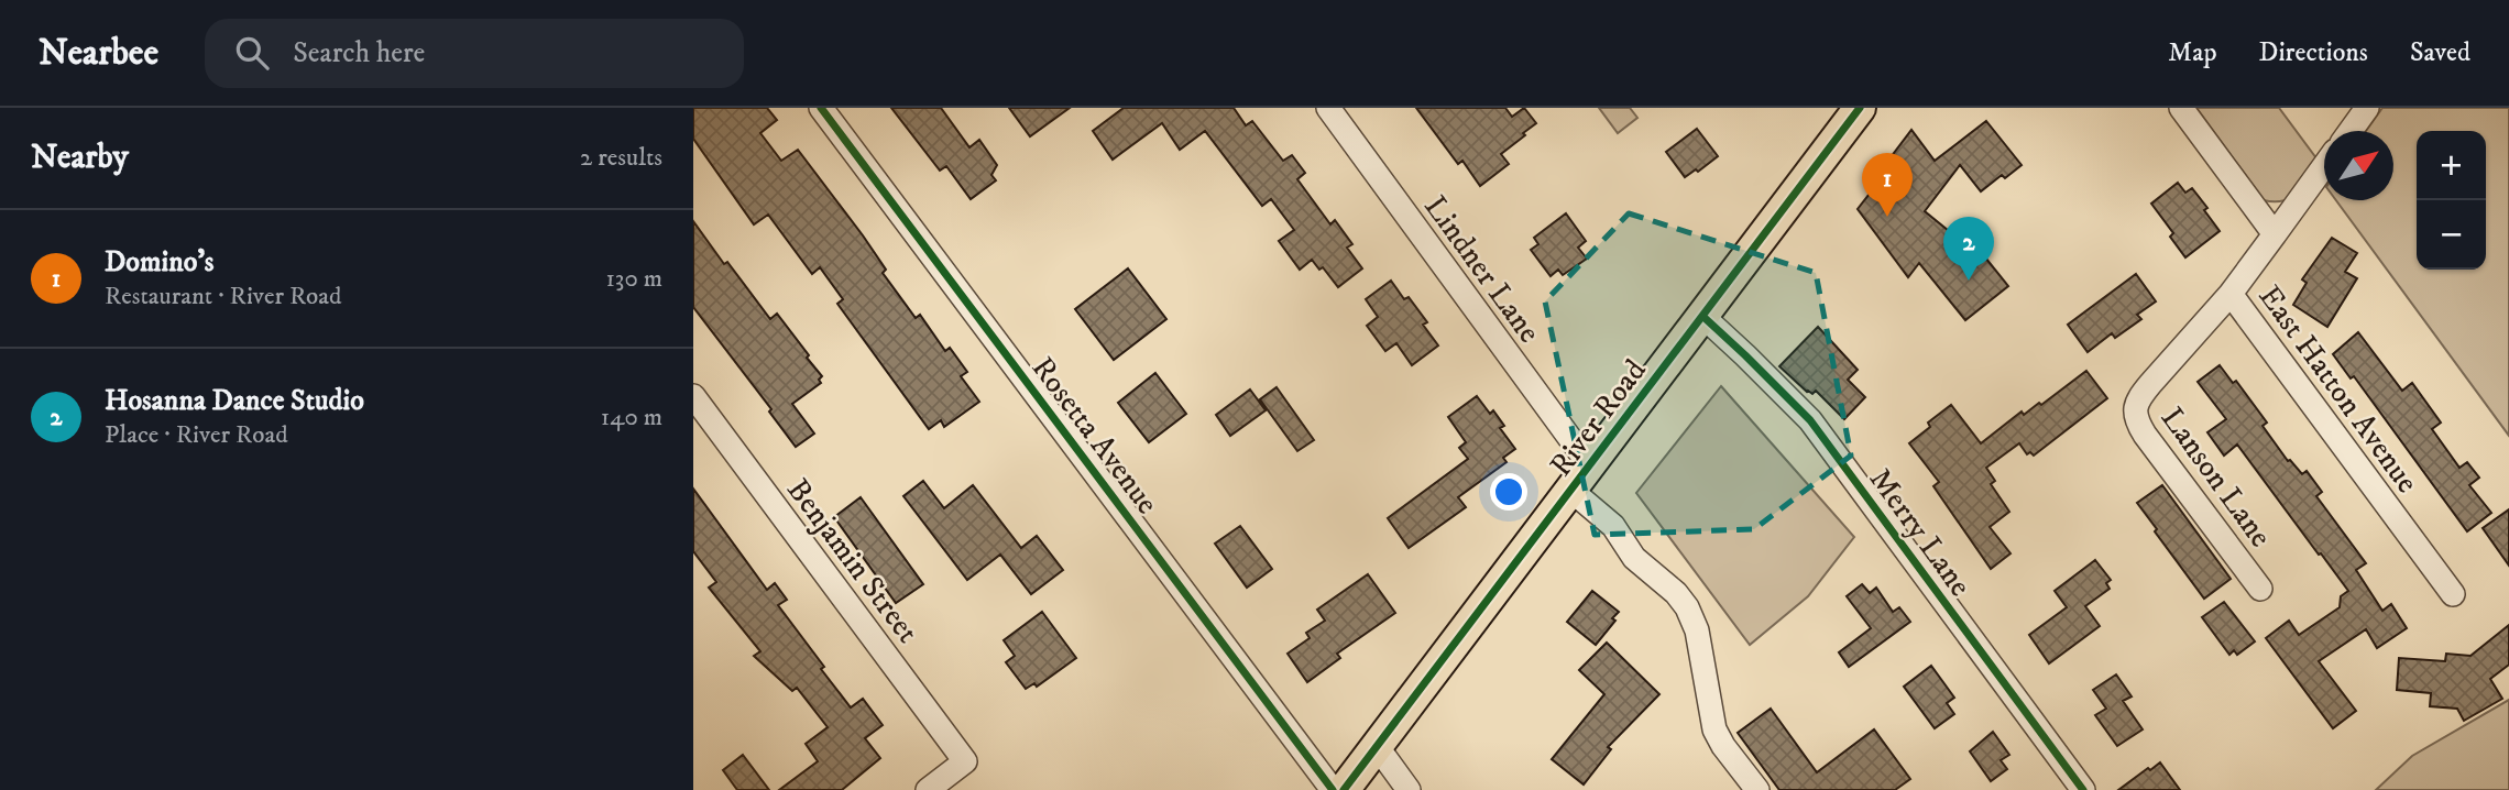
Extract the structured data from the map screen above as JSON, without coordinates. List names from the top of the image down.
{
  "streets": {
    "main road": ["River Road"],
    "street": [
      "Lindner Lane",
      "East Hatton Avenue",
      "Rosetta Avenue",
      "Lanson Lane",
      "Merry Lane",
      "Benjamin Street"
    ]
  },
  "crossings": [
    ["Lindner Lane", "River Road"],
    ["East Hatton Avenue", "Lanson Lane"],
    ["River Road", "Merry Lane"]
  ],
  "north": "top right",
  "page": {
    "header": "Nearbee",
    "search": "Search here",
    "nav": ["Map", "Directions", "Saved"],
    "heading": ["Nearby", "2 results"],
    "map_buttons": ["+", "−"],
    "pins": ["1", "2"],
    "list": [
      {
        "mark": "1",
        "name": "Domino's",
        "note": "Restaurant · River Road",
        "value": "130 m"
      },
      {
        "mark": "2",
        "name": "Hosanna Dance Studio",
        "note": "Place · River Road",
        "value": "140 m"
      }
    ]
  }
}
